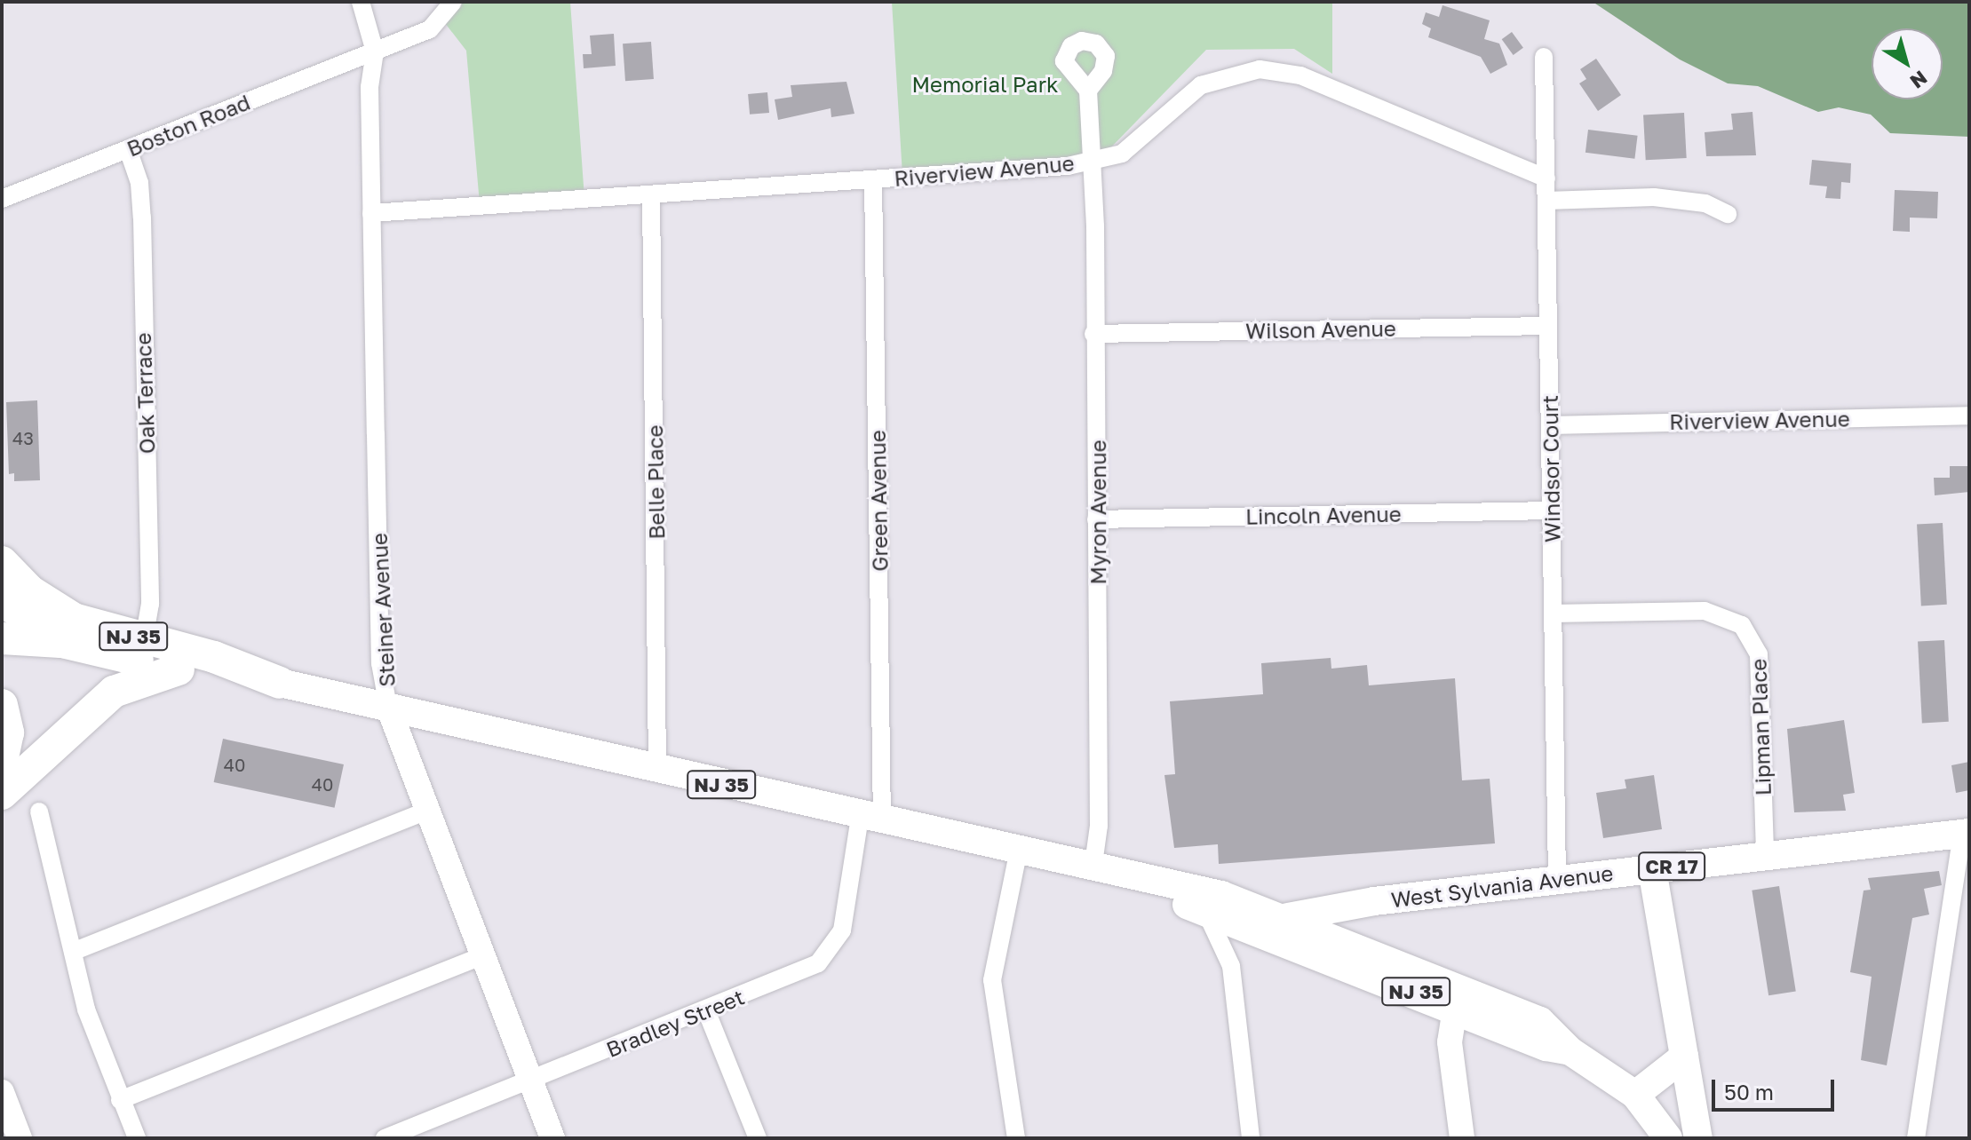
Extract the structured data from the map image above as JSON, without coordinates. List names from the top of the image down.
{
  "streets": {
    "highway": ["NJ 35"],
    "main road": ["CR 17", "West Sylvania Avenue"],
    "street": [
      "Boston Road",
      "Riverview Avenue",
      "Wilson Avenue",
      "Oak Terrace",
      "Windsor Court",
      "Belle Place",
      "Green Avenue",
      "Myron Avenue",
      "Lincoln Avenue",
      "Steiner Avenue",
      "Lipman Place",
      "Bradley Street"
    ]
  },
  "crossings": [
    ["Boston Road", "Oak Terrace"],
    ["Boston Road", "Steiner Avenue"],
    ["Riverview Avenue", "Windsor Court"],
    ["Riverview Avenue", "Belle Place"],
    ["Riverview Avenue", "Green Avenue"],
    ["Riverview Avenue", "Myron Avenue"],
    ["Riverview Avenue", "Steiner Avenue"],
    ["Wilson Avenue", "Windsor Court"],
    ["Wilson Avenue", "Myron Avenue"],
    ["Oak Terrace", "NJ 35"],
    ["Windsor Court", "Lincoln Avenue"],
    ["Windsor Court", "Lipman Place"],
    ["Windsor Court", "West Sylvania Avenue"],
    ["Belle Place", "NJ 35"],
    ["Green Avenue", "NJ 35"],
    ["Green Avenue", "Bradley Street"],
    ["Myron Avenue", "Lincoln Avenue"],
    ["Myron Avenue", "NJ 35"],
    ["Steiner Avenue", "NJ 35"],
    ["Steiner Avenue", "Bradley Street"],
    ["NJ 35", "West Sylvania Avenue"],
    ["NJ 35", "Bradley Street"],
    ["Lipman Place", "West Sylvania Avenue"]
  ],
  "parks": ["Memorial Park"],
  "house_numbers": ["43", "40", "40"],
  "scale_bar": "50 m",
  "north": "bottom right"
}
